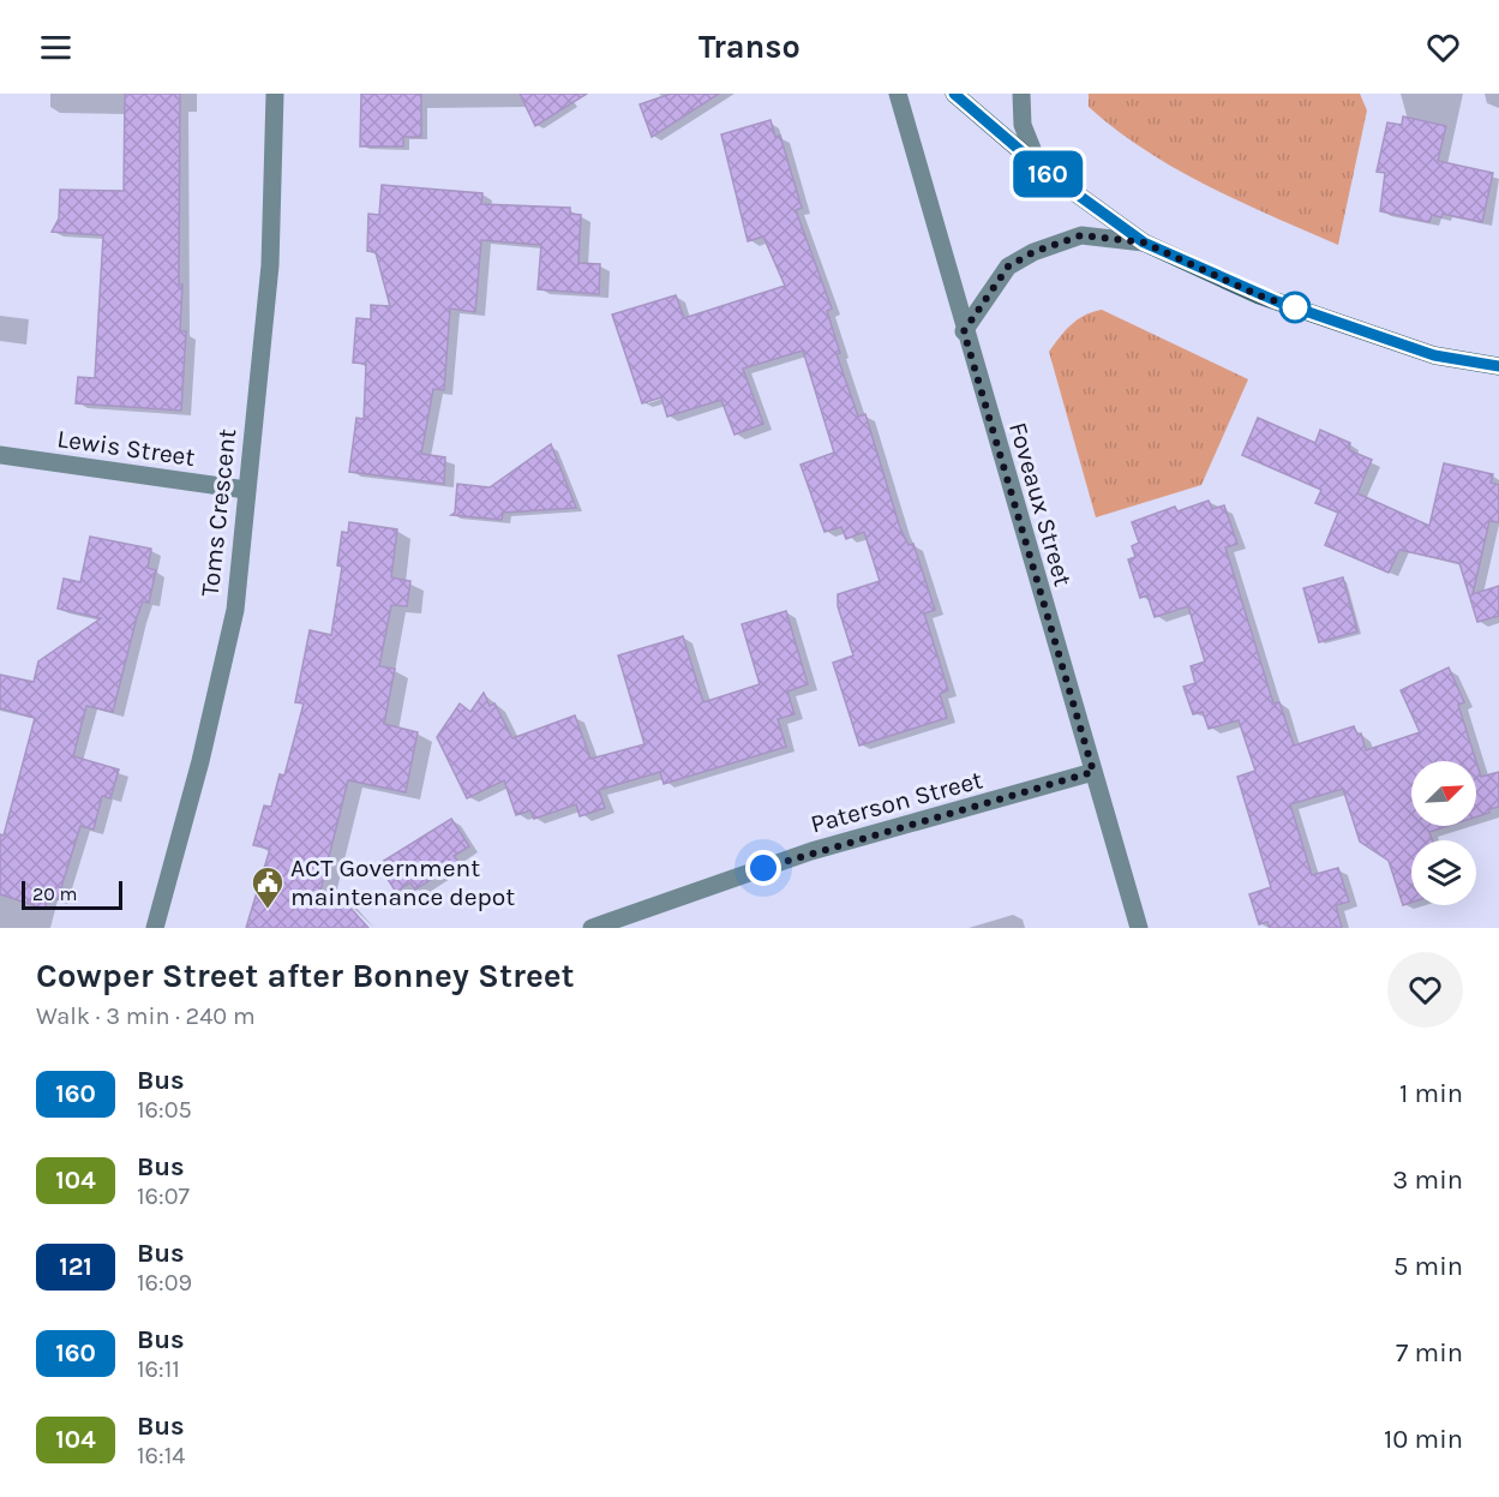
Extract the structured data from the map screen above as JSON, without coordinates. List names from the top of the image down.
{
  "streets": {
    "street": [
      "Lewis Street",
      "Foveaux Street",
      "Toms Crescent",
      "Paterson Street"
    ]
  },
  "crossings": [
    ["Lewis Street", "Toms Crescent"],
    ["Foveaux Street", "Paterson Street"]
  ],
  "places": {
    "public building": ["ACT Government maintenance depot"]
  },
  "lines": ["bus line 160"],
  "scale_bar": "20 m",
  "north": "top right",
  "page": {
    "header": "Transo",
    "on_map": "160",
    "scale": "20 m",
    "heading": ["Cowper Street after Bonney Street", "Walk · 3 min · 240 m"],
    "list": [
      {
        "mark": "160",
        "name": "Bus",
        "note": "16:05",
        "value": "1 min"
      },
      {
        "mark": "104",
        "name": "Bus",
        "note": "16:07",
        "value": "3 min"
      },
      {
        "mark": "121",
        "name": "Bus",
        "note": "16:09",
        "value": "5 min"
      },
      {
        "mark": "160",
        "name": "Bus",
        "note": "16:11",
        "value": "7 min"
      },
      {
        "mark": "104",
        "name": "Bus",
        "note": "16:14",
        "value": "10 min"
      }
    ]
  }
}
